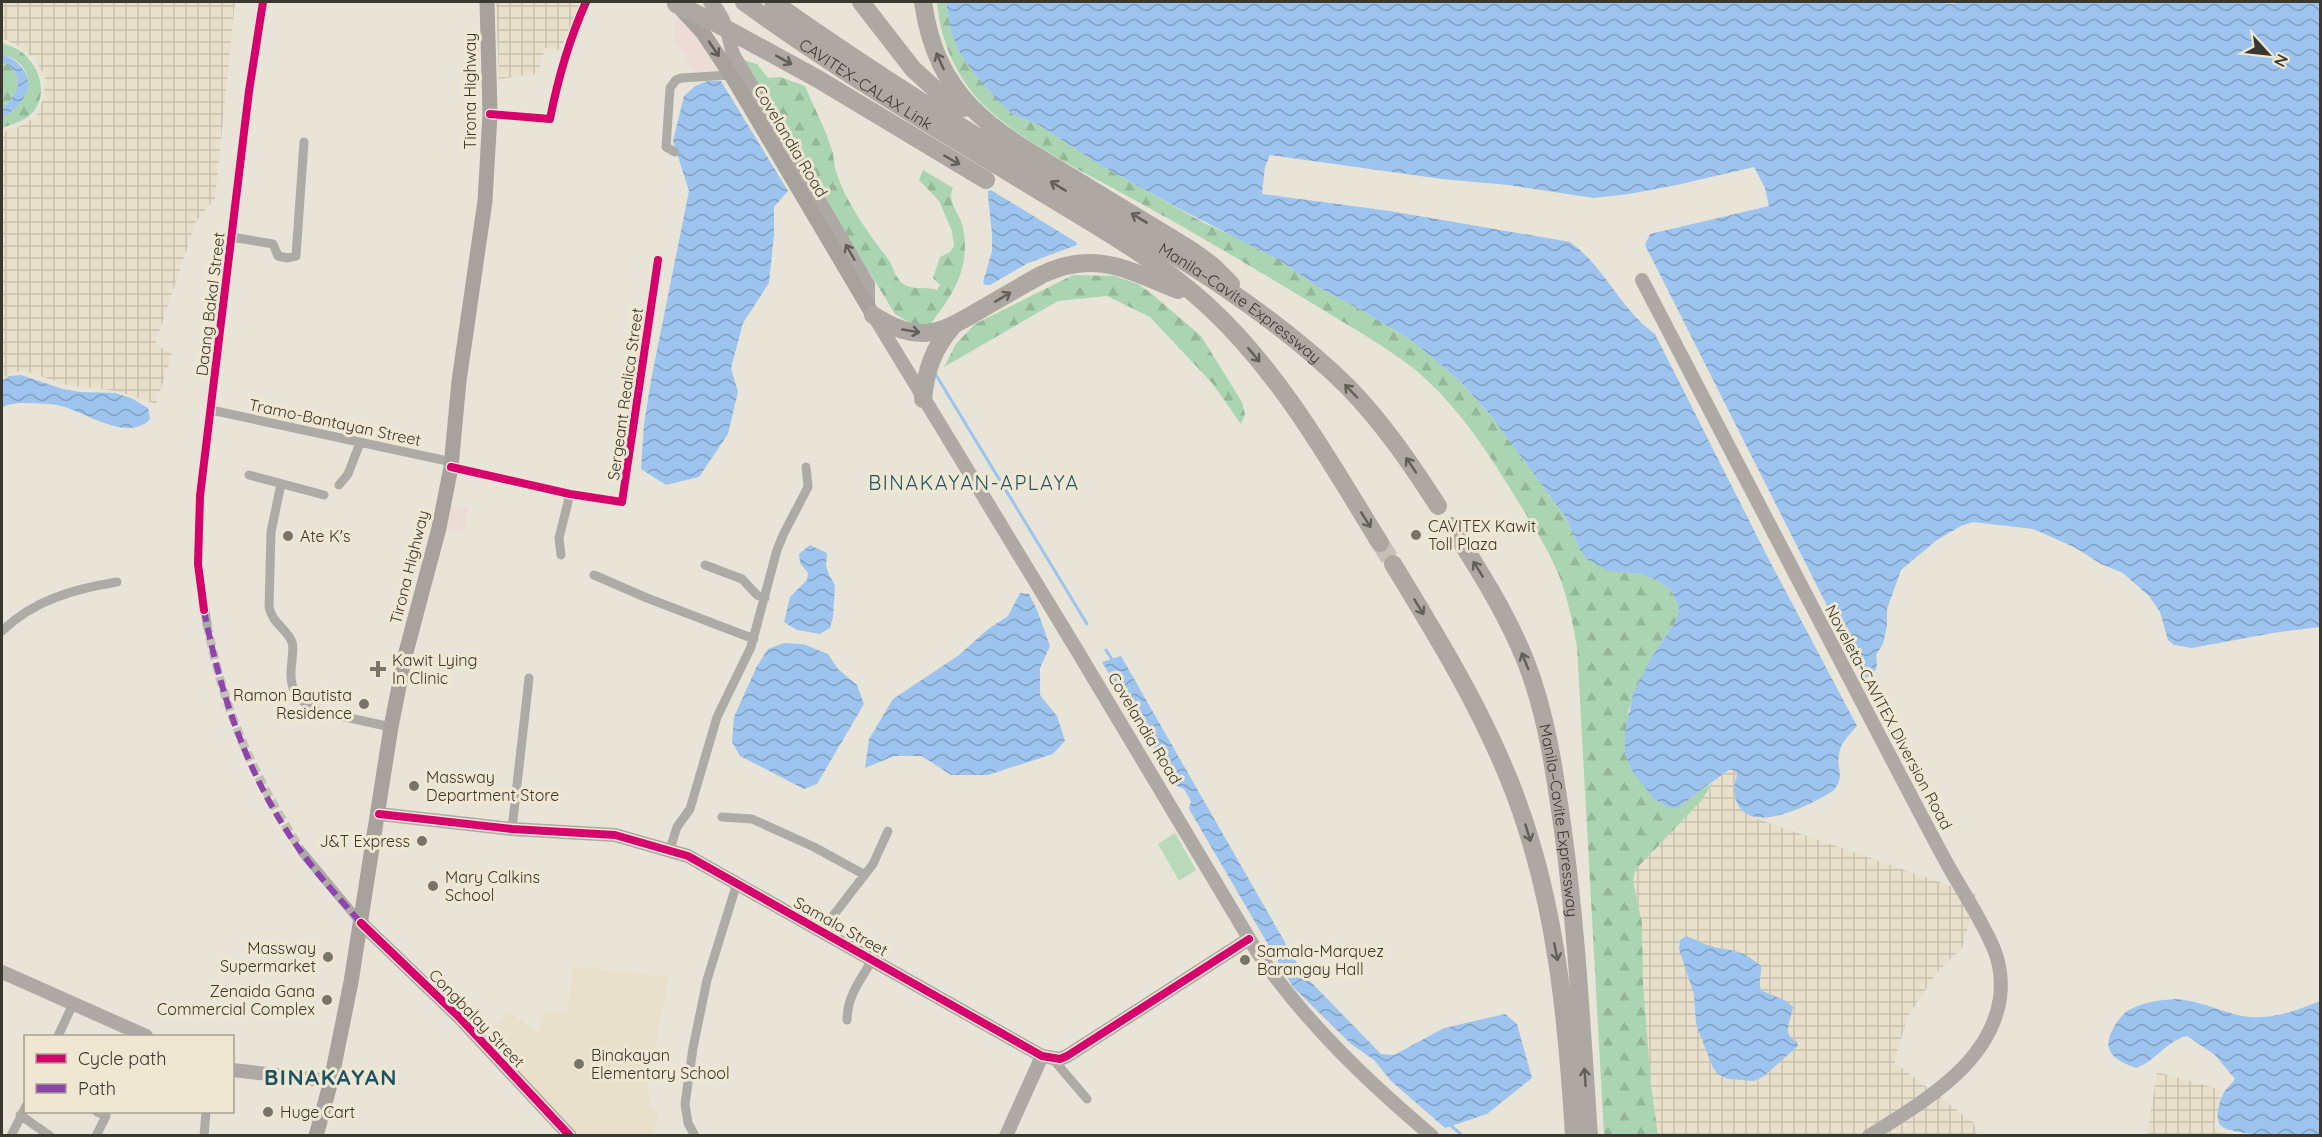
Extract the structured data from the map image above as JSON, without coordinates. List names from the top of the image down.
{
  "streets": {
    "highway": ["CAVITEX–CALAX Link", "Manila–Cavite Expressway"],
    "main road": [
      "Tirona Highway",
      "Covelandia Road",
      "Noveleta-CAVITEX Diversion Road",
      "Samala Street",
      "Congbalay Street"
    ],
    "street": ["Daang Bakal Street", "Sergeant Realica Street", "Tramo-Bantayan Street"]
  },
  "crossings": [
    ["CAVITEX–CALAX Link", "Manila–Cavite Expressway"],
    ["Tirona Highway", "Sergeant Realica Street"],
    ["Tirona Highway", "Tramo-Bantayan Street"],
    ["Tirona Highway", "Samala Street"],
    ["Tirona Highway", "Congbalay Street"],
    ["Daang Bakal Street", "Tramo-Bantayan Street"],
    ["Sergeant Realica Street", "Tramo-Bantayan Street"]
  ],
  "districts": ["BINAKAYAN-APLAYA", "BINAKAYAN"],
  "places": {
    "other": [
      "CAVITEX Kawit Toll Plaza",
      "Ate K's",
      "Ramon Bautista Residence",
      "Massway Department Store",
      "J&T Express",
      "Mary Calkins School",
      "Massway Supermarket",
      "Samala-Marquez Barangay Hall",
      "Zenaida Gana Commercial Complex",
      "Binakayan Elementary School",
      "Huge Cart"
    ],
    "health": ["Kawit Lying In Clinic"]
  },
  "legend": ["Cycle path", "Path"],
  "north": "bottom right"
}
